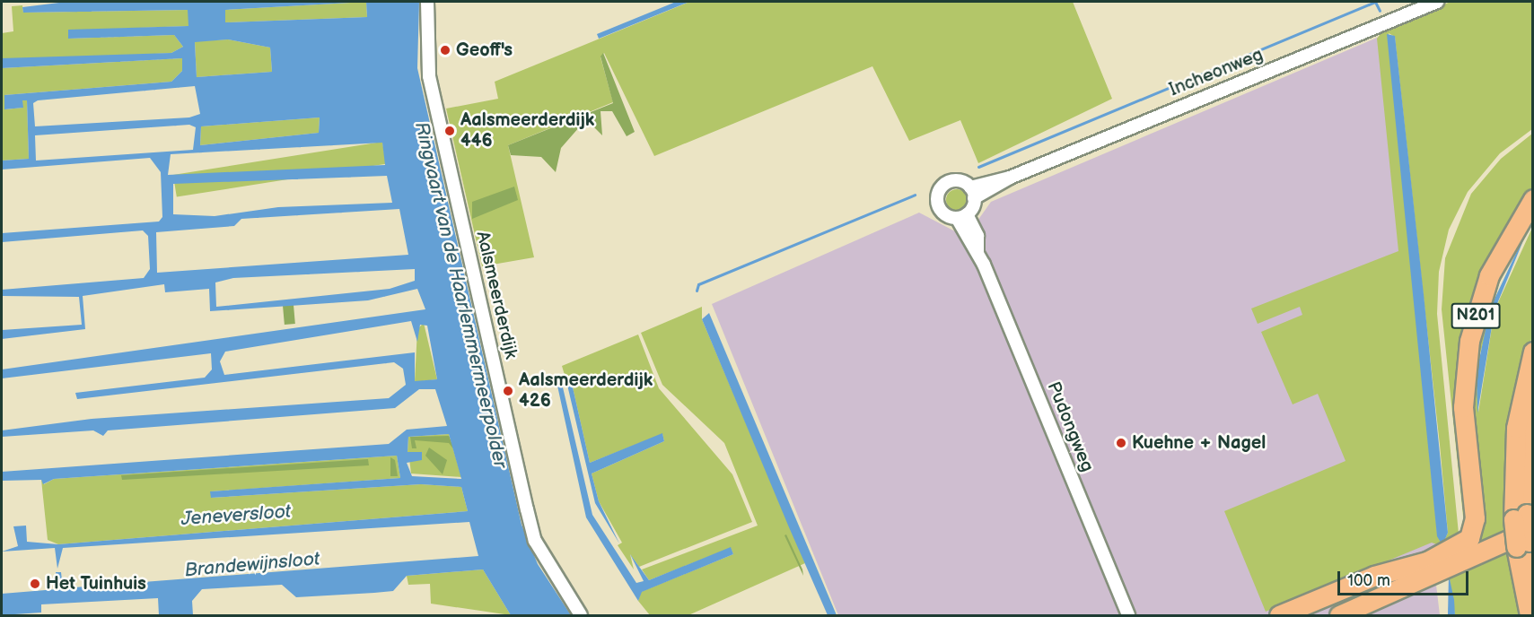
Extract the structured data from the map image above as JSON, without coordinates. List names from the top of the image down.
{
  "streets": {
    "highway": ["N201"],
    "street": ["Incheonweg", "Aalsmeerderdijk", "Pudongweg"]
  },
  "crossings": [
    ["Incheonweg", "Pudongweg"]
  ],
  "water": ["Ringvaart van de Haarlemmermeerpolder", "Jeneversloot", "Brandewijnsloot"],
  "places": [
    "Geoff's",
    "Aalsmeerderdijk 446",
    "Aalsmeerderdijk 426",
    "Kuehne + Nagel",
    "Het Tuinhuis"
  ],
  "scale_bar": "100 m"
}
